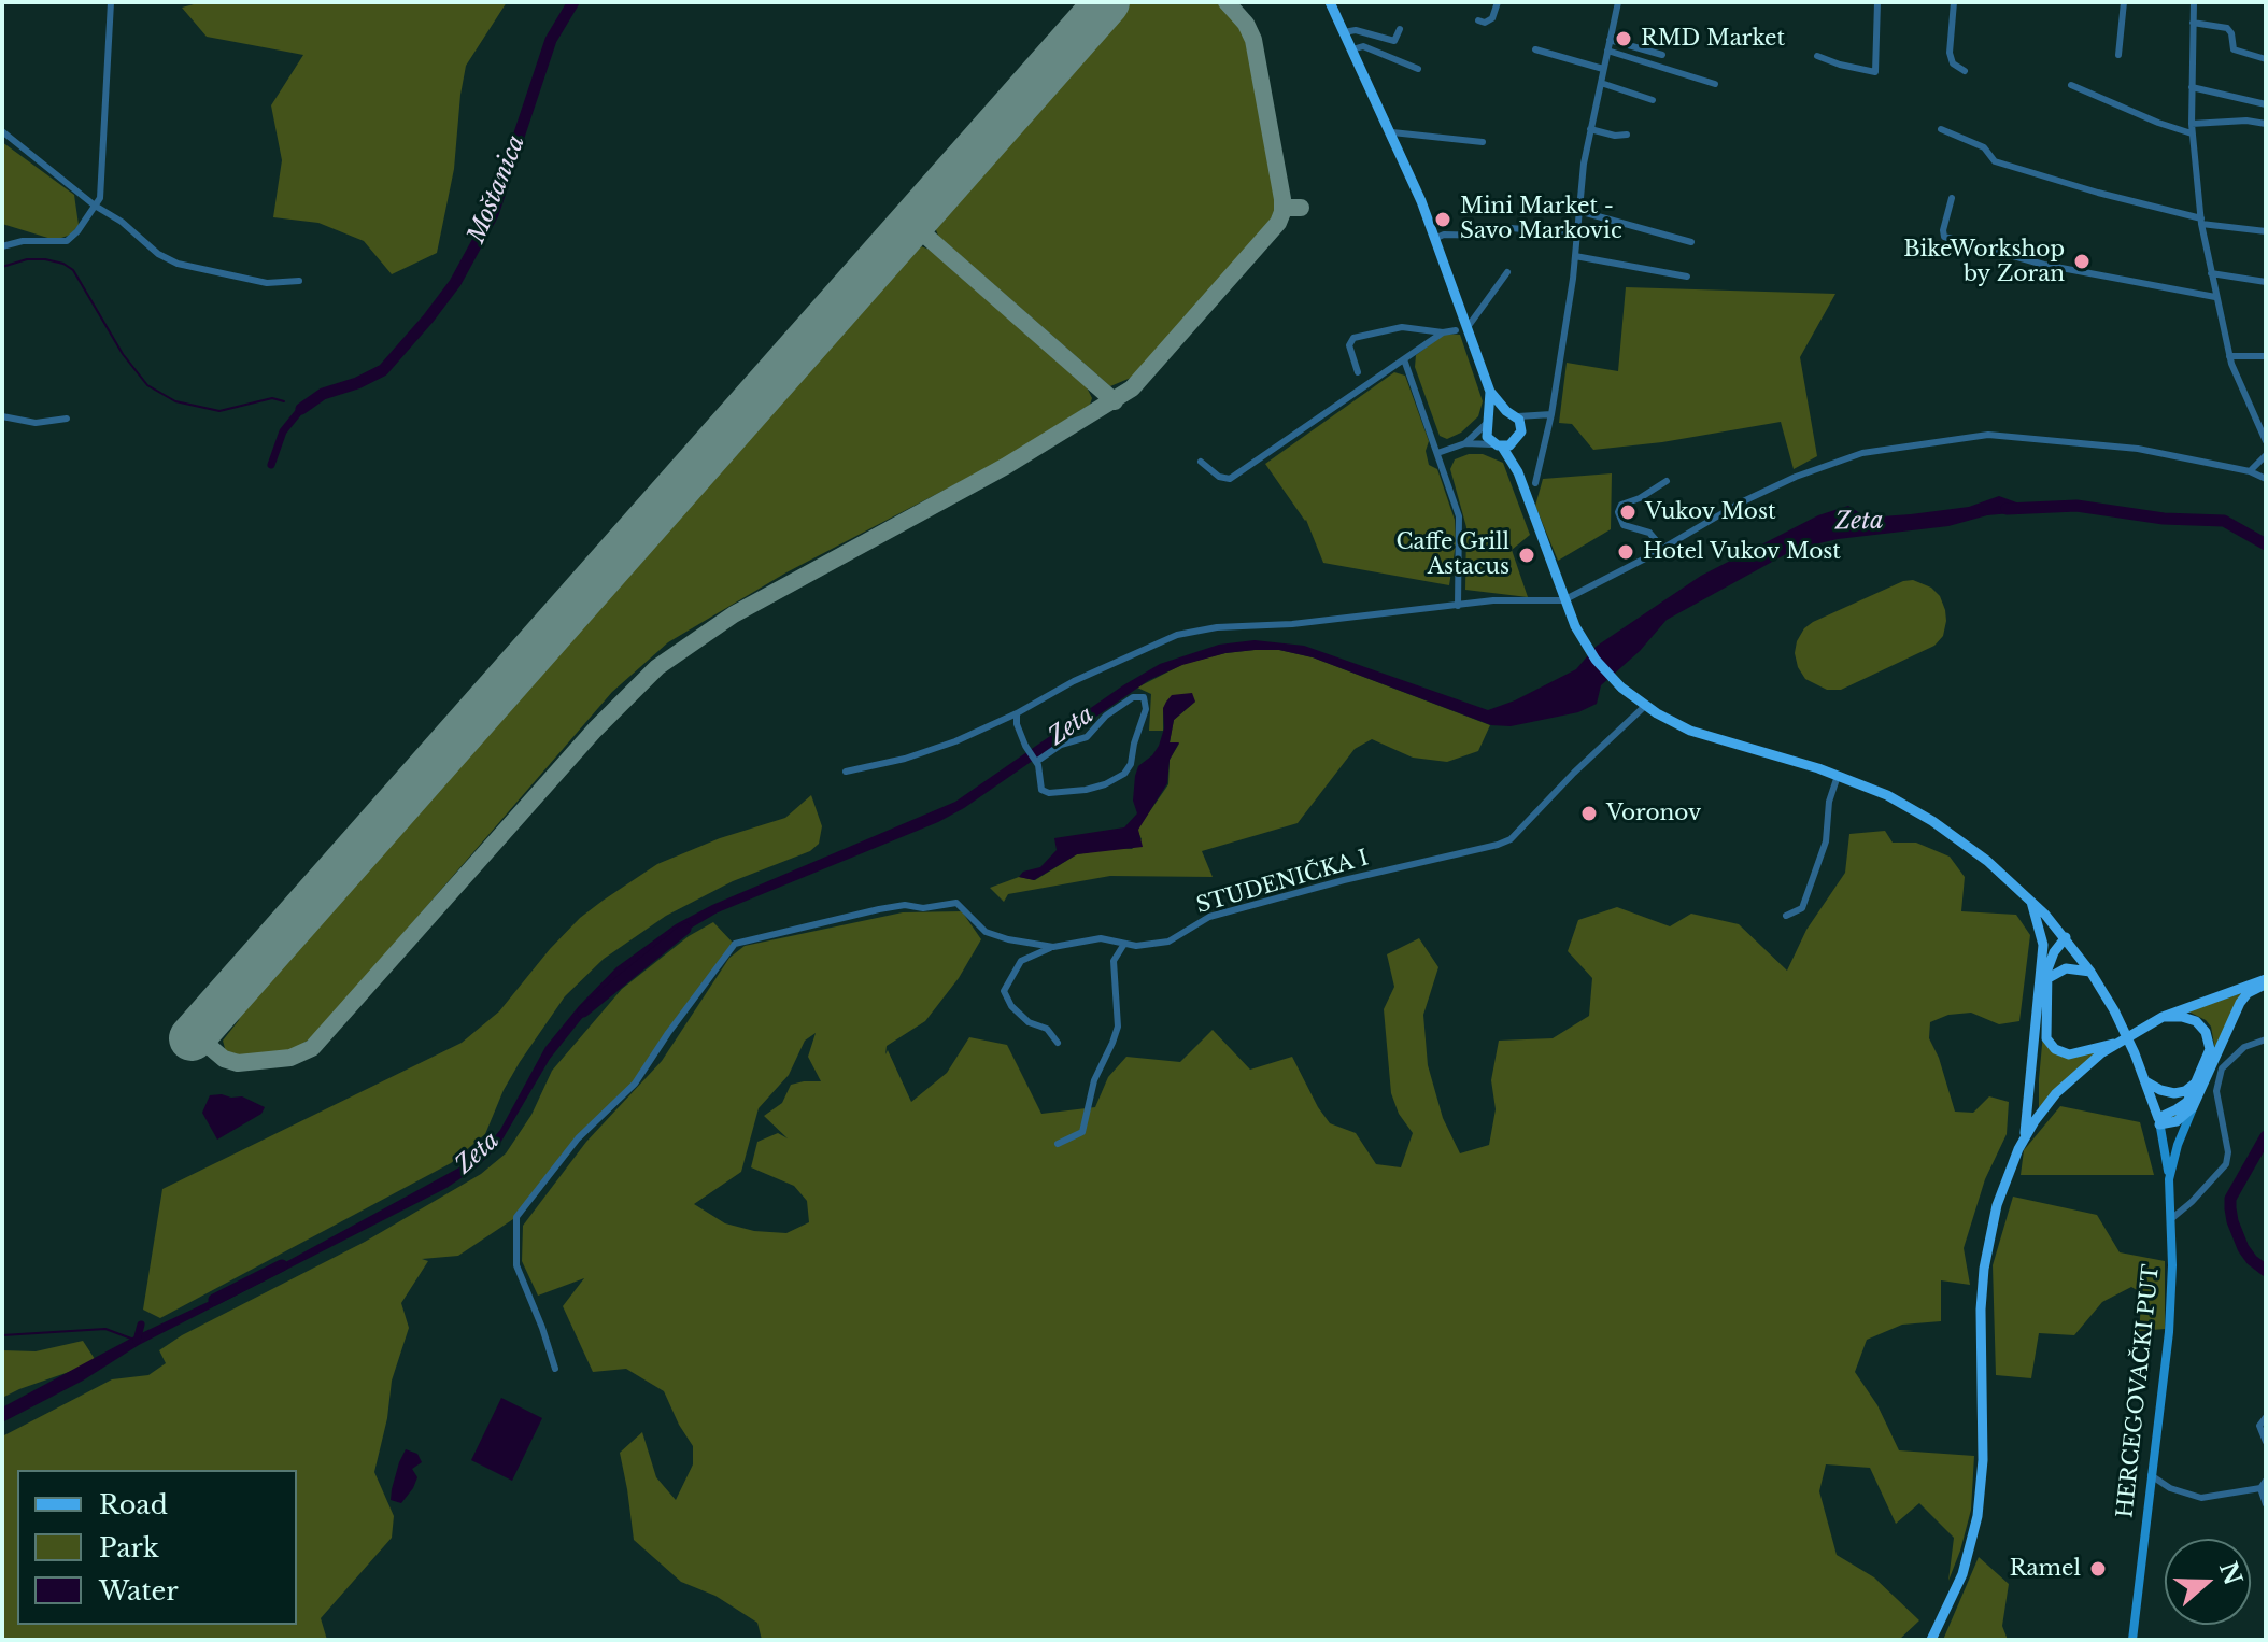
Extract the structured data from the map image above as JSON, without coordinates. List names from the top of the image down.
{
  "streets": {
    "main road": ["HERCEGOVAČKI PUT"],
    "street": ["STUDENIČKA I"]
  },
  "water": ["Moštanica", "Zeta"],
  "places": [
    "RMD Market",
    "Mini Market - Savo Markovic",
    "BikeWorkshop by Zoran",
    "Vukov Most",
    "Hotel Vukov Most",
    "Caffe Grill Astacus",
    "Voronov",
    "Ramel"
  ],
  "legend": ["Road", "Park", "Water"],
  "north": "right"
}
